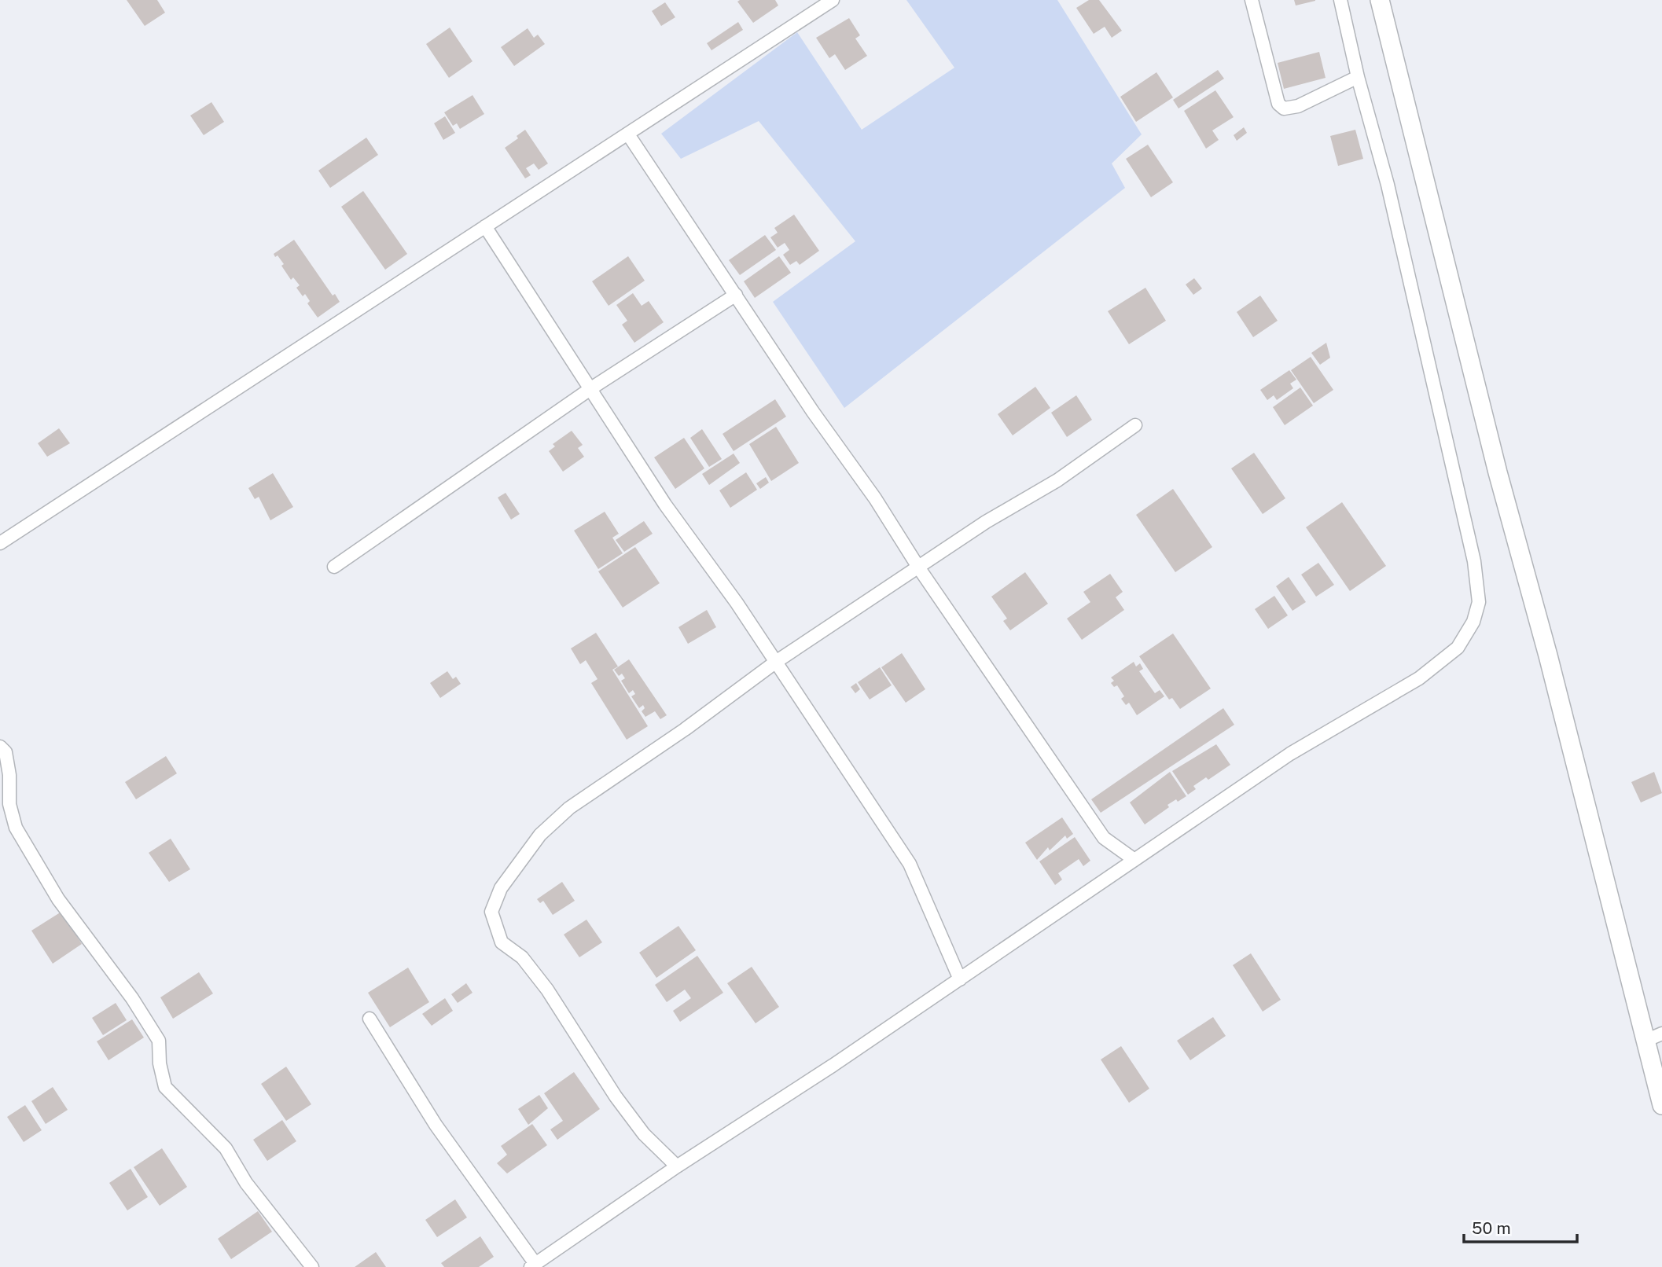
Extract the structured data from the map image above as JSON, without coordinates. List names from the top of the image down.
{
  "scale_bar": "50 m"
}
